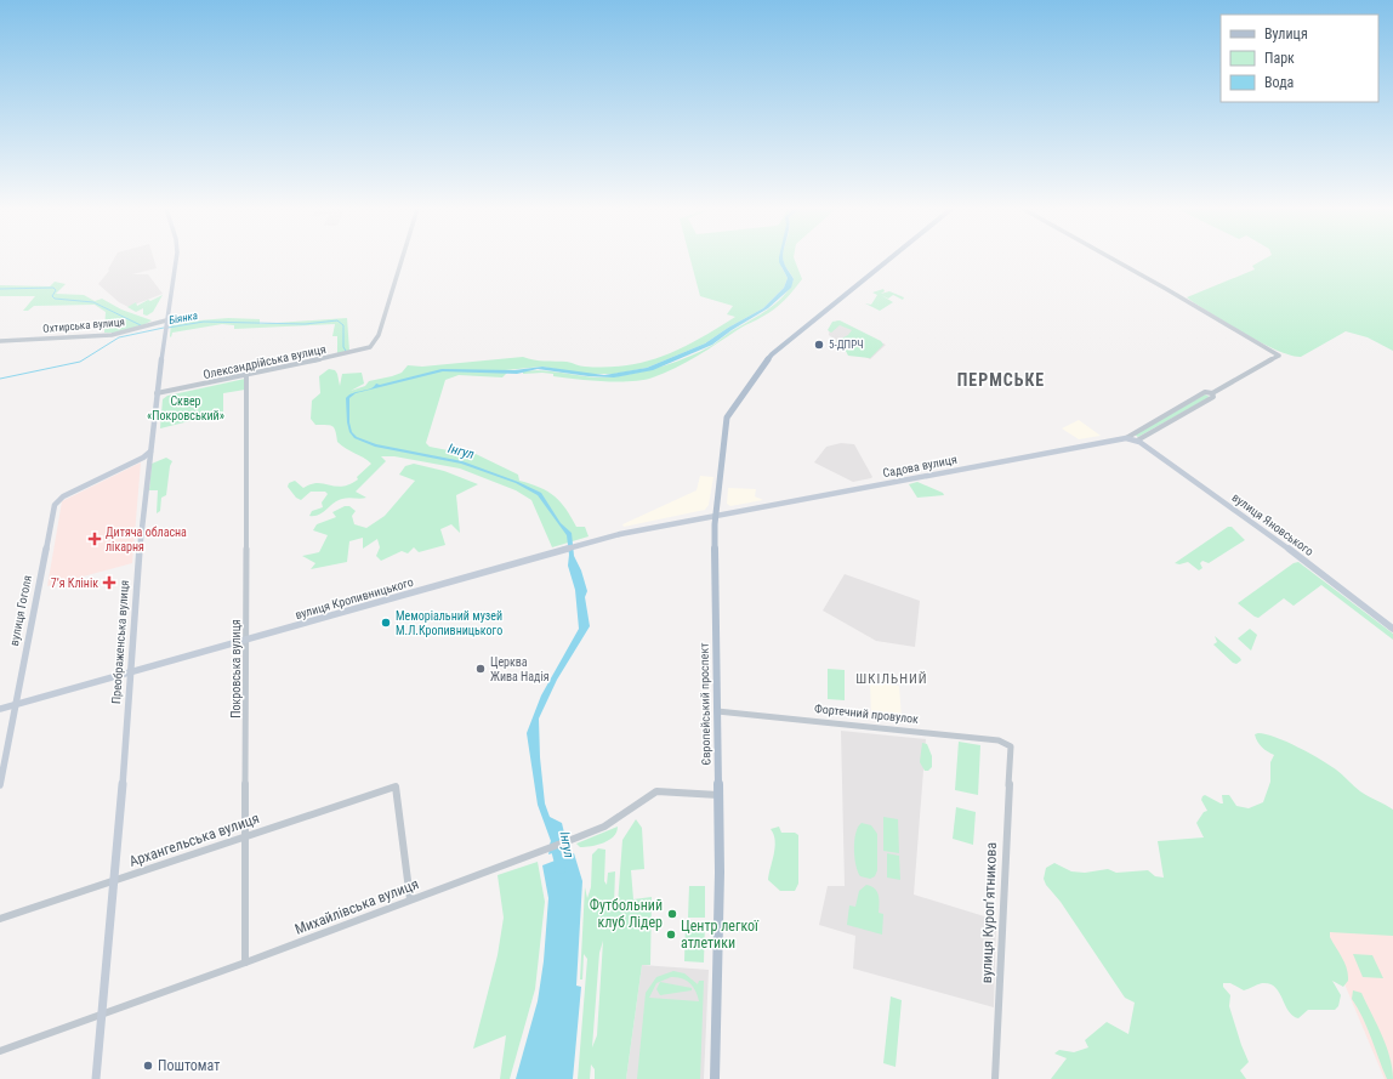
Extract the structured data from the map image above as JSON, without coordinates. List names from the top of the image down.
{
  "streets": {
    "main road": [
      "Садова вулиця",
      "вулиця Яновського",
      "вулиця Кропивницького",
      "вулиця Гоголя",
      "Преображенська вулиця",
      "Європейський проспект"
    ],
    "street": [
      "Охтирська вулиця",
      "Олександрійська вулиця",
      "Покровська вулиця",
      "Фортечний провулок",
      "Архангельська вулиця",
      "Михайлівська вулиця",
      "вулиця Куропʼятникова"
    ]
  },
  "crossings": [
    ["Охтирська вулиця", "Преображенська вулиця"],
    ["Олександрійська вулиця", "Преображенська вулиця"],
    ["Олександрійська вулиця", "Покровська вулиця"],
    ["Садова вулиця", "вулиця Яновського"],
    ["Садова вулиця", "вулиця Кропивницького"],
    ["Садова вулиця", "Європейський проспект"],
    ["вулиця Кропивницького", "вулиця Гоголя"],
    ["вулиця Кропивницького", "Преображенська вулиця"],
    ["вулиця Кропивницького", "Покровська вулиця"],
    ["вулиця Кропивницького", "Європейський проспект"],
    ["вулиця Гоголя", "Преображенська вулиця"],
    ["Преображенська вулиця", "Архангельська вулиця"],
    ["Преображенська вулиця", "Михайлівська вулиця"],
    ["Покровська вулиця", "Архангельська вулиця"],
    ["Покровська вулиця", "Михайлівська вулиця"],
    ["Європейський проспект", "Фортечний провулок"],
    ["Європейський проспект", "Михайлівська вулиця"],
    ["Фортечний провулок", "вулиця Куропʼятникова"],
    ["Архангельська вулиця", "Михайлівська вулиця"]
  ],
  "districts": ["ПЕРМСЬКЕ", "ШКІЛЬНИЙ"],
  "water": ["Біянка", "Інгул"],
  "parks": ["Сквер «Покровський»"],
  "places": {
    "other": [
      "5-ДПРЧ",
      "Меморіальний музей М.Л.Кропивницького",
      "Церква Жива Надія",
      "Футбольний клуб Лідер",
      "Центр легкої атлетики",
      "Поштомат"
    ],
    "health": ["Дитяча обласна лікарня", "7ʼя Клінік"]
  },
  "legend": ["Вулиця", "Парк", "Вода"]
}
